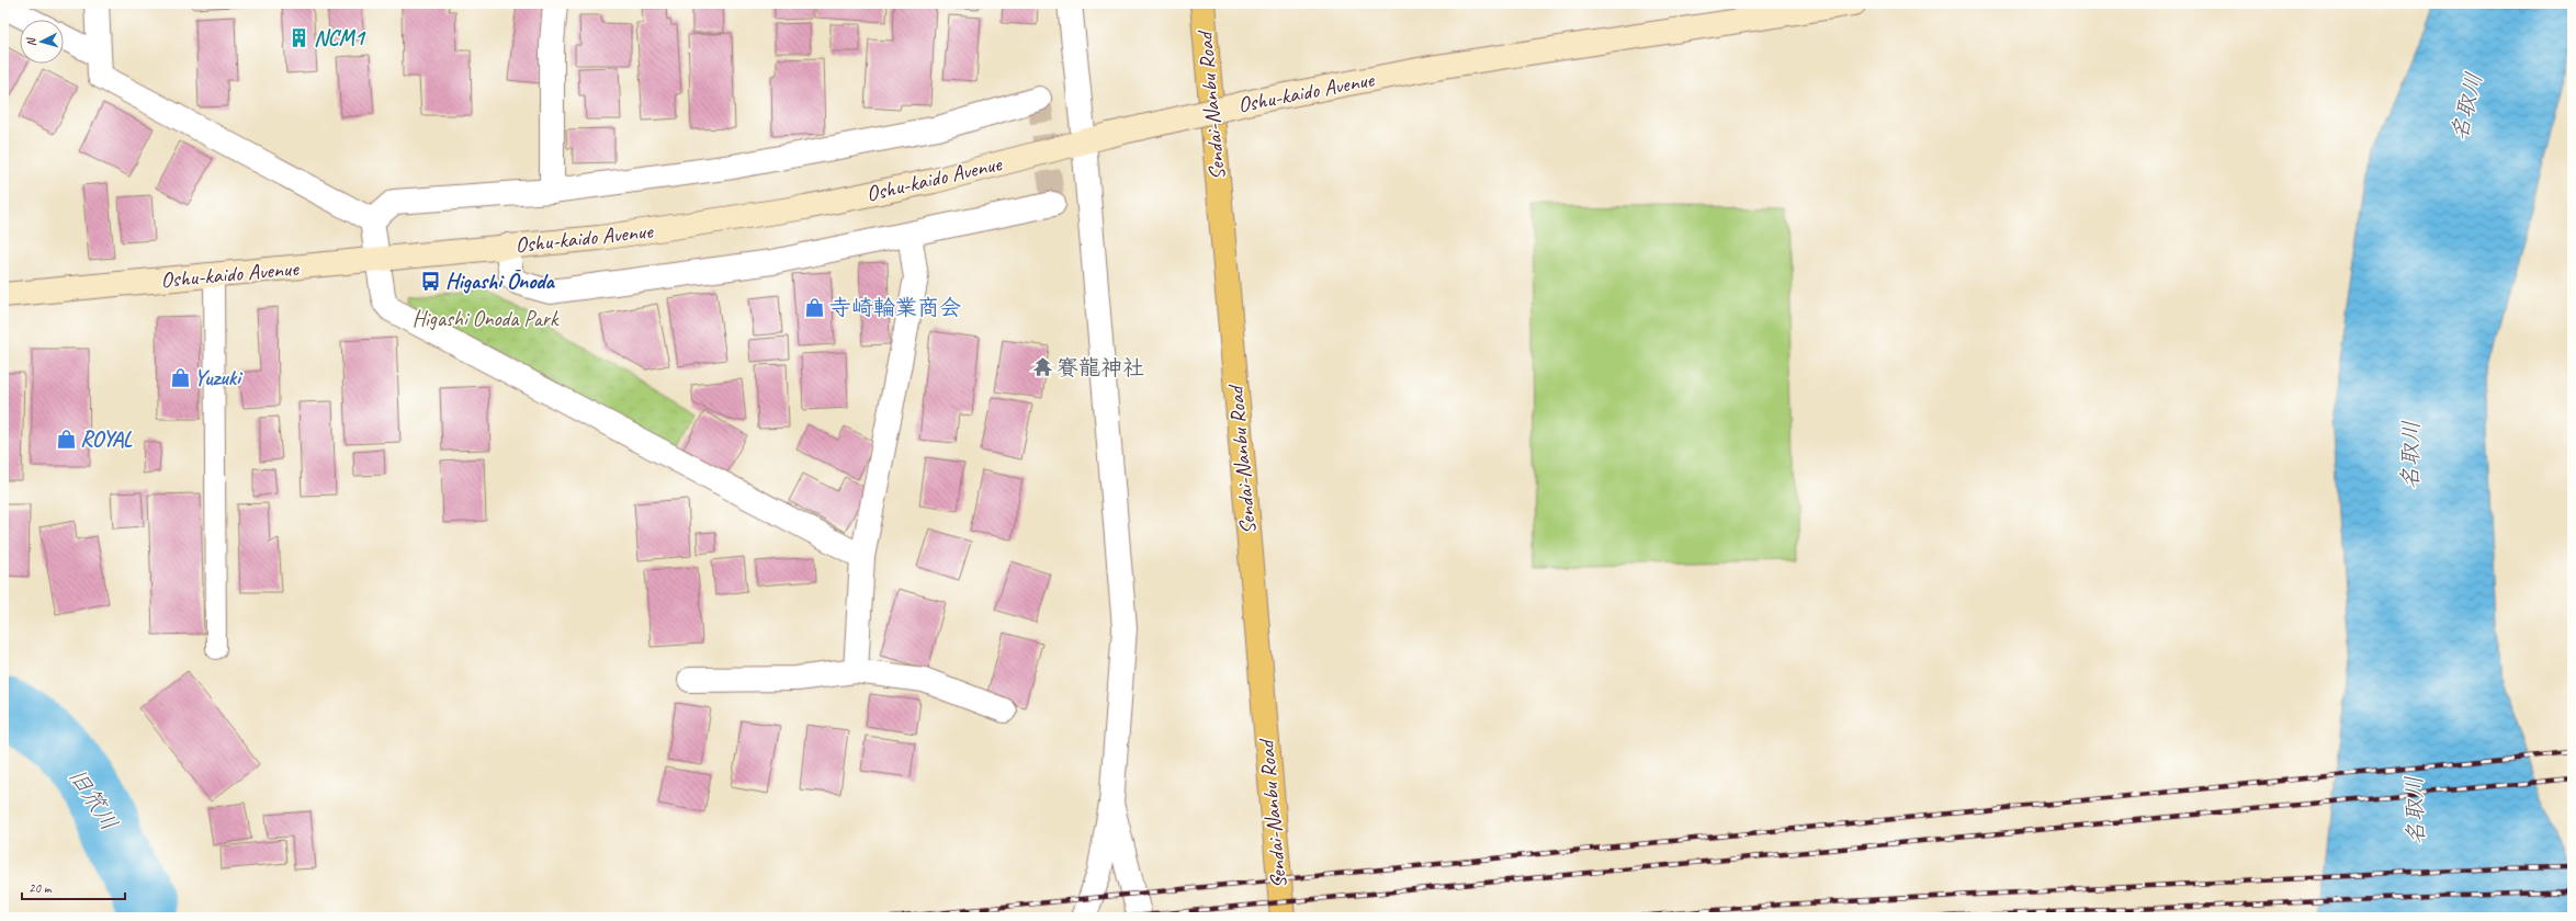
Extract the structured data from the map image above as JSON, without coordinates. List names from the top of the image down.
{
  "streets": {
    "highway": ["Sendai-Nanbu Road"],
    "main road": ["Oshu-kaido Avenue"]
  },
  "water": ["名取川", "旧笊川"],
  "parks": ["Higashi Onoda Park"],
  "places": {
    "building": ["NCM1"],
    "bus stop": ["Higashi Ōnoda"],
    "shop": ["寺崎輪業商会", "Yuzuki", "ROYAL"],
    "temple": ["賽龍神社"]
  },
  "scale_bar": "20 m",
  "north": "left"
}
